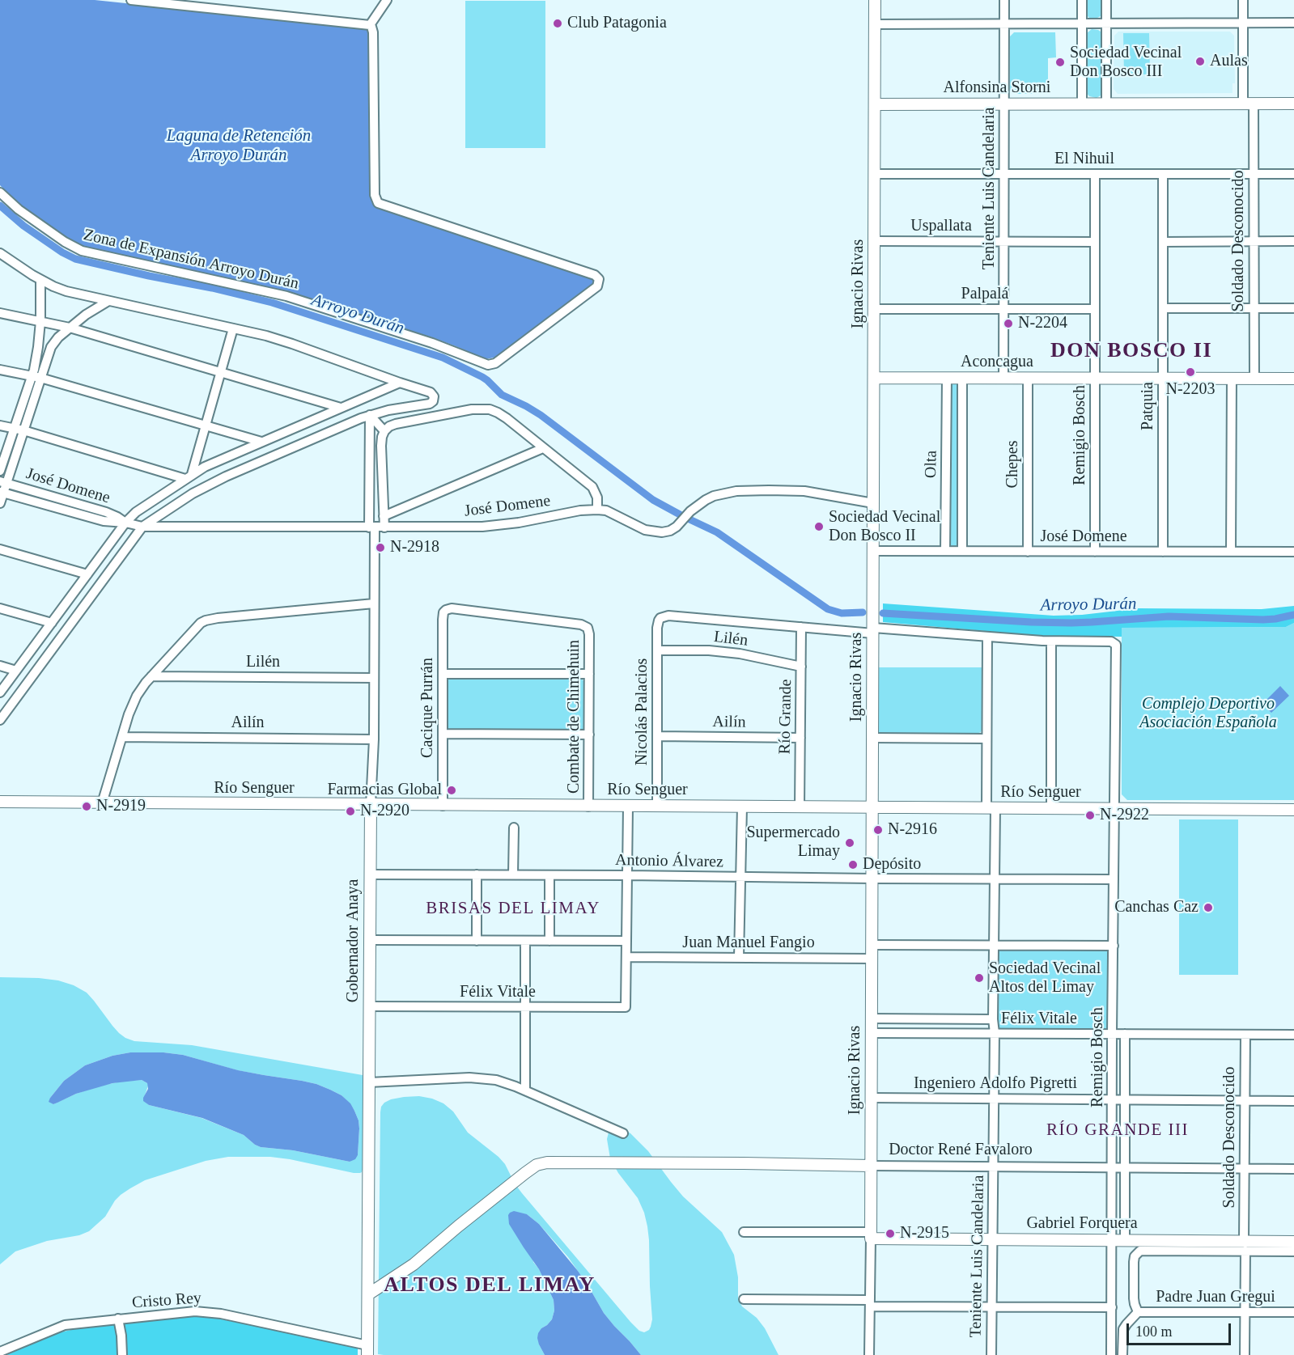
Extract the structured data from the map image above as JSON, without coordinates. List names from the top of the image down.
{
  "streets": {
    "street": [
      "Alfonsina Storni",
      "El Nihuil",
      "Teniente Luis Candelaria",
      "Uspallata",
      "Soldado Desconocido",
      "Zona de Expansión Arroyo Durán",
      "Ignacio Rivas",
      "Palpalá",
      "Aconcagua",
      "Patquia",
      "Remigio Bosch",
      "Olta",
      "Chepes",
      "José Domene",
      "Lilén",
      "Cacique Purrán",
      "Nicolás Palacios",
      "Combate de Chimehuin",
      "Río Grande",
      "Ailín",
      "Río Senguer",
      "Antonio Álvarez",
      "Gobernador Anaya",
      "Juan Manuel Fangio",
      "Félix Vitale",
      "Ingeniero Adolfo Pigretti",
      "Doctor René Favaloro",
      "Gabriel Forquera",
      "Padre Juan Gregui",
      "Cristo Rey"
    ]
  },
  "crossings": [
    ["Alfonsina Storni", "Teniente Luis Candelaria"],
    ["Alfonsina Storni", "Soldado Desconocido"],
    ["Alfonsina Storni", "Ignacio Rivas"],
    ["El Nihuil", "Teniente Luis Candelaria"],
    ["El Nihuil", "Soldado Desconocido"],
    ["El Nihuil", "Ignacio Rivas"],
    ["El Nihuil", "Patquia"],
    ["El Nihuil", "Remigio Bosch"],
    ["Teniente Luis Candelaria", "Uspallata"],
    ["Teniente Luis Candelaria", "Palpalá"],
    ["Teniente Luis Candelaria", "Aconcagua"],
    ["Teniente Luis Candelaria", "Río Senguer"],
    ["Teniente Luis Candelaria", "Antonio Álvarez"],
    ["Teniente Luis Candelaria", "Félix Vitale"],
    ["Teniente Luis Candelaria", "Ingeniero Adolfo Pigretti"],
    ["Teniente Luis Candelaria", "Doctor René Favaloro"],
    ["Teniente Luis Candelaria", "Gabriel Forquera"],
    ["Uspallata", "Ignacio Rivas"],
    ["Uspallata", "Remigio Bosch"],
    ["Soldado Desconocido", "Aconcagua"],
    ["Soldado Desconocido", "Félix Vitale"],
    ["Soldado Desconocido", "Ingeniero Adolfo Pigretti"],
    ["Soldado Desconocido", "Doctor René Favaloro"],
    ["Soldado Desconocido", "Gabriel Forquera"],
    ["Soldado Desconocido", "Padre Juan Gregui"],
    ["Ignacio Rivas", "Palpalá"],
    ["Ignacio Rivas", "Aconcagua"],
    ["Ignacio Rivas", "José Domene"],
    ["Ignacio Rivas", "Río Senguer"],
    ["Ignacio Rivas", "Antonio Álvarez"],
    ["Ignacio Rivas", "Juan Manuel Fangio"],
    ["Ignacio Rivas", "Félix Vitale"],
    ["Ignacio Rivas", "Ingeniero Adolfo Pigretti"],
    ["Ignacio Rivas", "Doctor René Favaloro"],
    ["Ignacio Rivas", "Gabriel Forquera"],
    ["Palpalá", "Remigio Bosch"],
    ["Aconcagua", "Patquia"],
    ["Aconcagua", "Remigio Bosch"],
    ["Aconcagua", "Olta"],
    ["Aconcagua", "Chepes"],
    ["Patquia", "José Domene"],
    ["Remigio Bosch", "José Domene"],
    ["Remigio Bosch", "Río Senguer"],
    ["Remigio Bosch", "Antonio Álvarez"],
    ["Remigio Bosch", "Félix Vitale"],
    ["Remigio Bosch", "Ingeniero Adolfo Pigretti"],
    ["Remigio Bosch", "Doctor René Favaloro"],
    ["Remigio Bosch", "Gabriel Forquera"],
    ["Olta", "José Domene"],
    ["Chepes", "José Domene"],
    ["José Domene", "Gobernador Anaya"],
    ["Lilén", "Nicolás Palacios"],
    ["Lilén", "Río Grande"],
    ["Lilén", "Gobernador Anaya"],
    ["Cacique Purrán", "Combate de Chimehuin"],
    ["Cacique Purrán", "Río Senguer"],
    ["Nicolás Palacios", "Río Grande"],
    ["Nicolás Palacios", "Ailín"],
    ["Nicolás Palacios", "Río Senguer"],
    ["Combate de Chimehuin", "Río Senguer"],
    ["Río Grande", "Ailín"],
    ["Río Grande", "Río Senguer"],
    ["Ailín", "Gobernador Anaya"],
    ["Río Senguer", "Gobernador Anaya"],
    ["Antonio Álvarez", "Gobernador Anaya"],
    ["Gobernador Anaya", "Félix Vitale"],
    ["Gobernador Anaya", "Doctor René Favaloro"],
    ["Gobernador Anaya", "Cristo Rey"],
    ["Juan Manuel Fangio", "Félix Vitale"],
    ["Gabriel Forquera", "Padre Juan Gregui"]
  ],
  "districts": [
    "DON BOSCO II",
    "BRISAS DEL LIMAY",
    "RÍO GRANDE III",
    "ALTOS DEL LIMAY"
  ],
  "water": ["Laguna de Retención Arroyo Durán", "Arroyo Durán"],
  "parks": ["Complejo Deportivo Asociación Española"],
  "places": [
    "Club Patagonia",
    "Aulas",
    "Sociedad Vecinal Don Bosco III",
    "N-2204",
    "N-2203",
    "Sociedad Vecinal Don Bosco II",
    "N-2918",
    "Farmacias Global",
    "N-2919",
    "N-2920",
    "N-2922",
    "N-2916",
    "Supermercado Limay",
    "Depósito",
    "Canchas Caz",
    "Sociedad Vecinal Altos del Limay",
    "N-2915"
  ],
  "scale_bar": "100 m"
}
